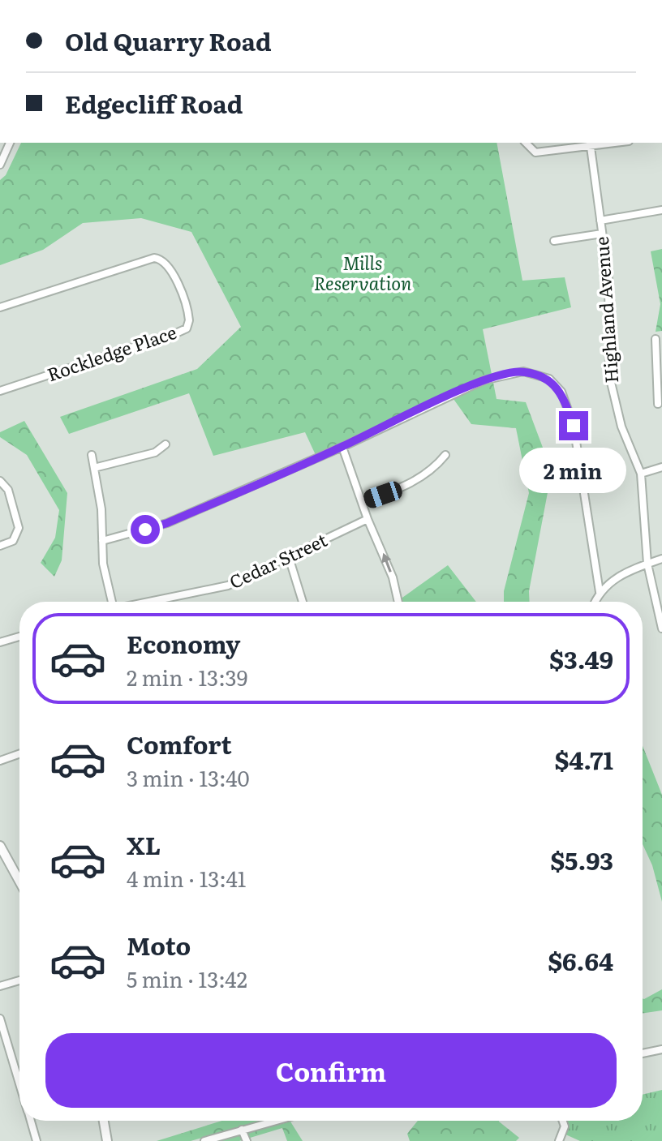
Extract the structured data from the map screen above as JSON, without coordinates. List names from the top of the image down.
{
  "streets": {
    "street": ["Highland Avenue", "Rockledge Place", "Cedar Street"]
  },
  "parks": ["Mills Reservation"],
  "page": {
    "banner": ["Old Quarry Road", "Edgecliff Road"],
    "bubble": "2 min",
    "list": [
      {
        "name": "Economy",
        "note": "2 min · 13:39",
        "value": "$3.49"
      },
      {
        "name": "Comfort",
        "note": "3 min · 13:40",
        "value": "$4.71"
      },
      {
        "name": "XL",
        "note": "4 min · 13:41",
        "value": "$5.93"
      },
      {
        "name": "Moto",
        "note": "5 min · 13:42",
        "value": "$6.64"
      }
    ],
    "buttons": "Confirm"
  }
}
